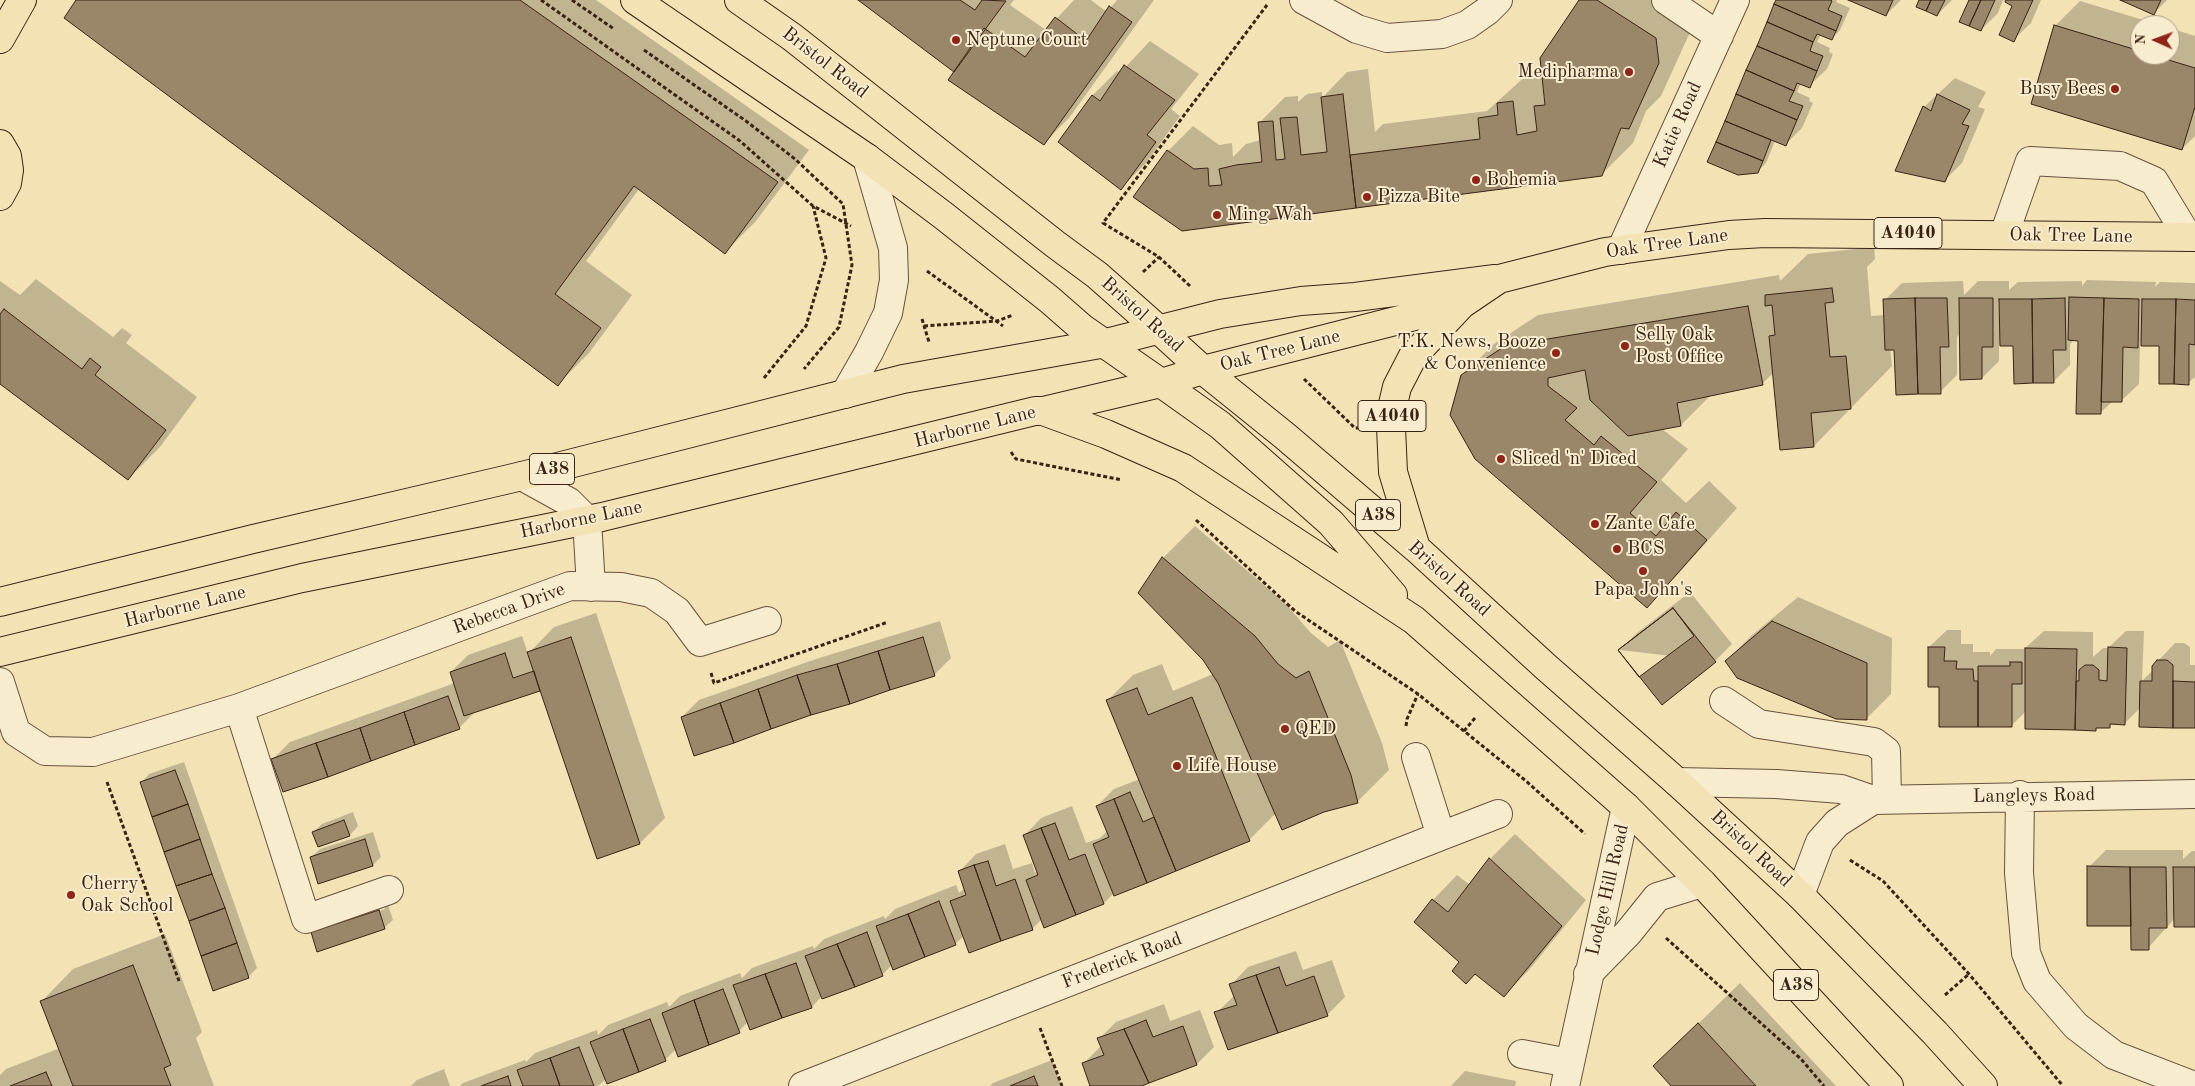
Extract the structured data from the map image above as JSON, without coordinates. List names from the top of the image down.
{
  "streets": {
    "main road": [
      "Bristol Road",
      "A4040",
      "Oak Tree Lane",
      "Harborne Lane",
      "A38"
    ],
    "street": [
      "Katie Road",
      "Rebecca Drive",
      "Langleys Road",
      "Lodge Hill Road",
      "Frederick Road"
    ]
  },
  "crossings": [
    ["Bristol Road", "A4040"],
    ["Bristol Road", "Oak Tree Lane"],
    ["Bristol Road", "Harborne Lane"],
    ["Bristol Road", "A38"],
    ["Bristol Road", "Langleys Road"],
    ["Katie Road", "Oak Tree Lane"],
    ["A4040", "Oak Tree Lane"],
    ["Oak Tree Lane", "Harborne Lane"],
    ["Oak Tree Lane", "A38"],
    ["Harborne Lane", "A38"],
    ["A38", "Lodge Hill Road"]
  ],
  "places": [
    "Neptune Court",
    "Medipharma",
    "Busy Bees",
    "Bohemia",
    "Pizza Bite",
    "Ming Wah",
    "Selly Oak Post Office",
    "T.K. News, Booze & Convenience",
    "Sliced 'n' Diced",
    "Zante Cafe",
    "BCS",
    "Papa John's",
    "QED",
    "Life House",
    "Cherry Oak School"
  ],
  "north": "left"
}
